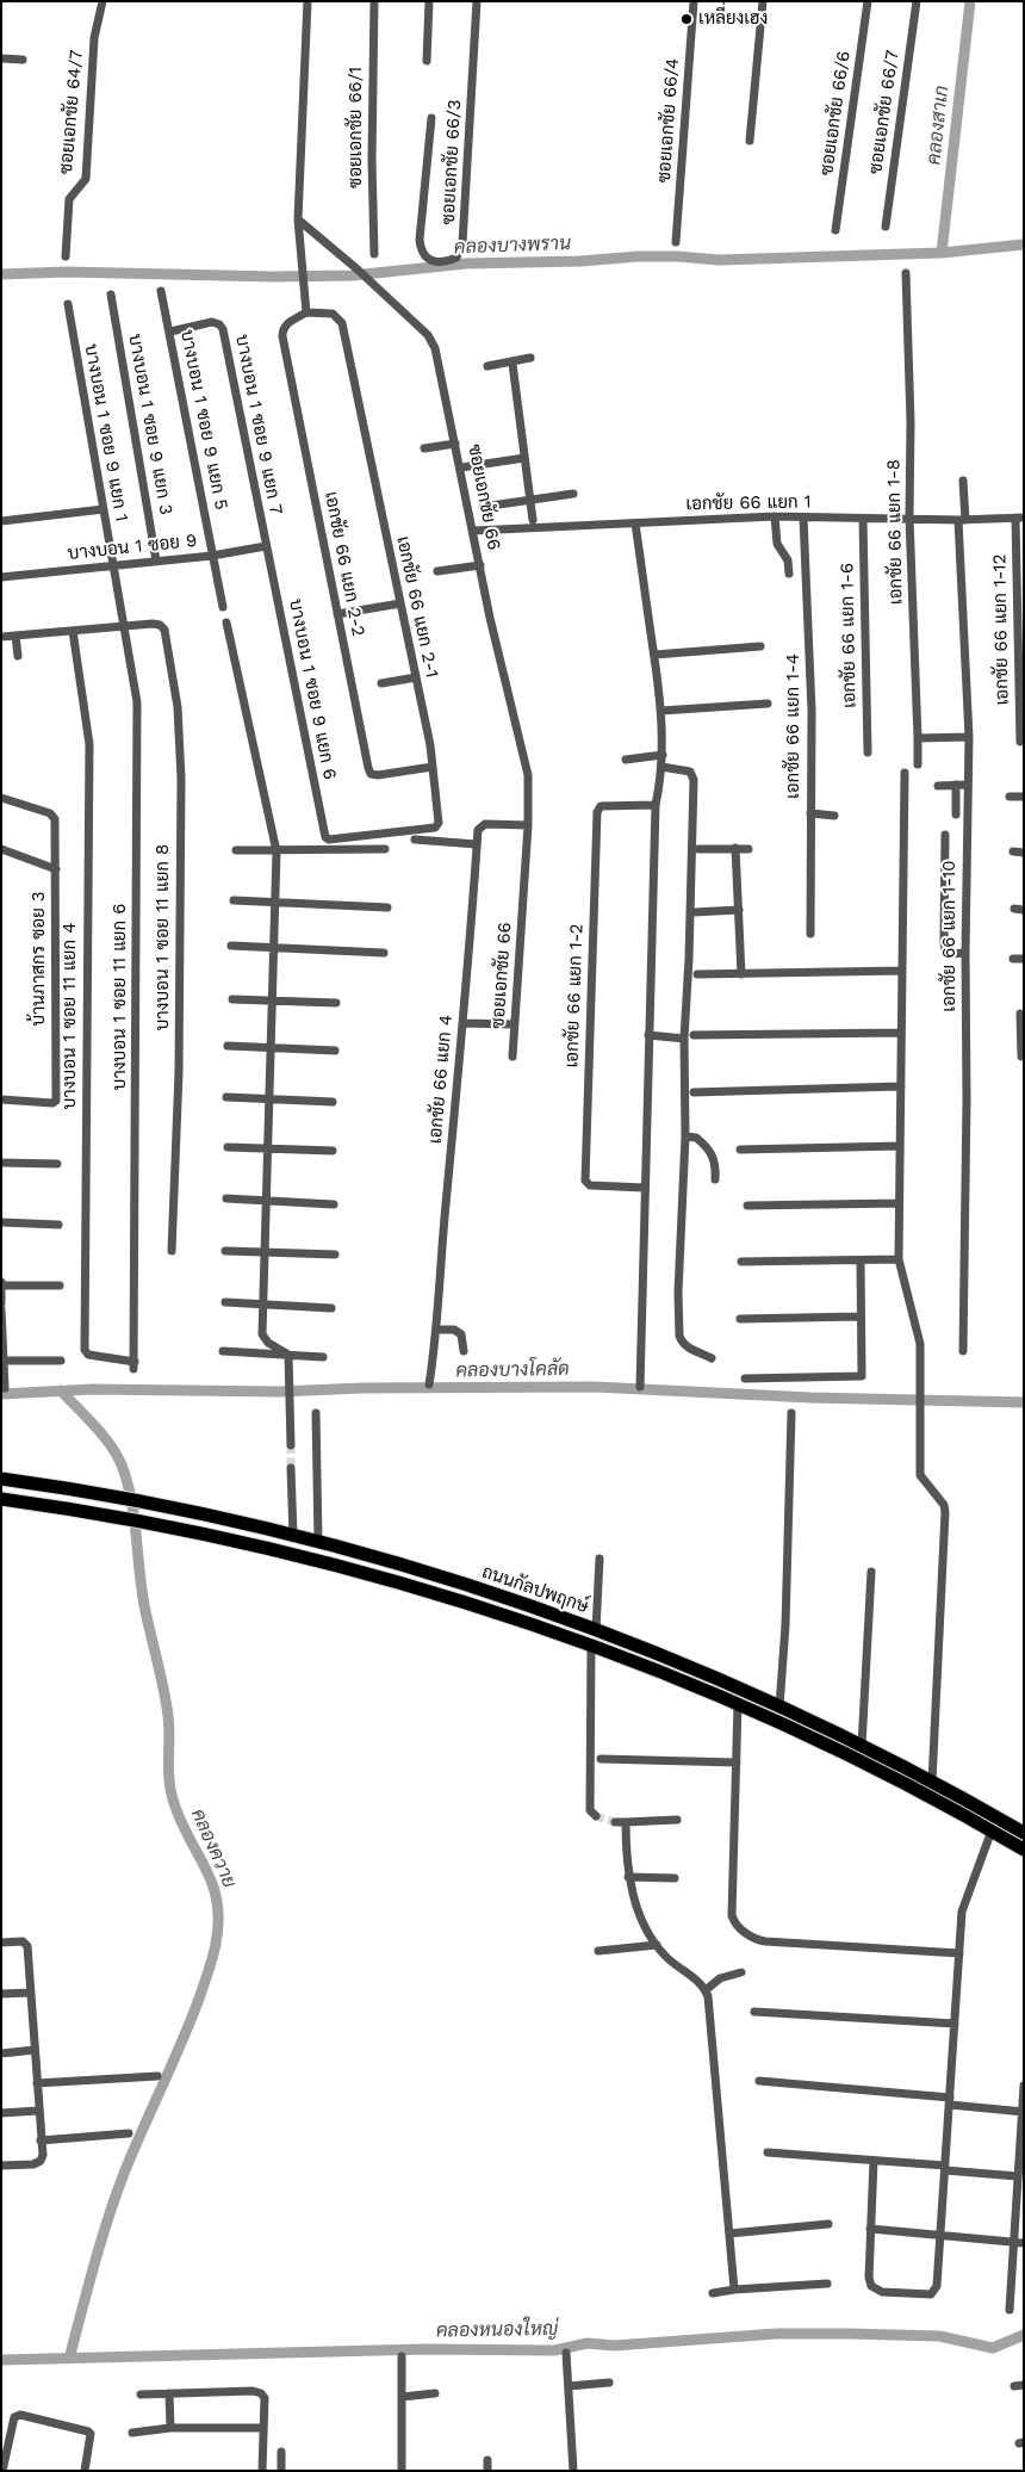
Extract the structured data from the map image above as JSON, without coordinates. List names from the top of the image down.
{
  "streets": {
    "main road": ["ถนนกัลปพฤกษ์"],
    "street": [
      "ซอยเอกชัย 64/7",
      "ซอยเอกชัย 66/7",
      "ซอยเอกชัย 66/6",
      "ซอยเอกชัย 66/4",
      "ซอยเอกชัย 66/1",
      "ซอยเอกชัย 66/3",
      "บางบอน 1 ซอย 9 แยก 5",
      "บางบอน 1 ซอย 9 แยก 3",
      "บางบอน 1 ซอย 9 แยก 7",
      "บางบอน 1 ซอย 9 แยก 1",
      "ซอยเอกชัย 66",
      "เอกชัย 66 แยก 1",
      "เอกชัย 66 แยก 1-8",
      "บางบอน 1 ซอย 9",
      "เอกชัย 66 แยก 2-2",
      "เอกชัย 66 แยก 2-1",
      "เอกชัย 66 แยก 1-12",
      "เอกชัย 66 แยก 1-6",
      "บางบอน 1 ซอย 9 แยก 6",
      "เอกชัย 66 แยก 1-4",
      "เอกชัย 66 แยก 1-10",
      "บางบอน 1 ซอย 11 แยก 8",
      "บ้านภาสกร ซอย 3",
      "เอกชัย 66 แยก 1-2",
      "บางบอน 1 ซอย 11 แยก 6",
      "บางบอน 1 ซอย 11 แยก 4",
      "เอกชัย 66 แยก 4"
    ]
  },
  "crossings": [
    ["บางบอน 1 ซอย 9 แยก 5", "บางบอน 1 ซอย 9 แยก 7"],
    ["บางบอน 1 ซอย 9 แยก 5", "บางบอน 1 ซอย 9"],
    ["บางบอน 1 ซอย 9 แยก 3", "บางบอน 1 ซอย 9"],
    ["บางบอน 1 ซอย 9 แยก 7", "บางบอน 1 ซอย 9"],
    ["บางบอน 1 ซอย 9 แยก 7", "บางบอน 1 ซอย 9 แยก 6"],
    ["บางบอน 1 ซอย 9 แยก 1", "บางบอน 1 ซอย 9"],
    ["บางบอน 1 ซอย 9 แยก 1", "บางบอน 1 ซอย 11 แยก 8"],
    ["บางบอน 1 ซอย 9 แยก 1", "บางบอน 1 ซอย 11 แยก 6"],
    ["ซอยเอกชัย 66", "เอกชัย 66 แยก 1"],
    ["เอกชัย 66 แยก 1", "เอกชัย 66 แยก 1-8"],
    ["เอกชัย 66 แยก 1", "เอกชัย 66 แยก 1-12"],
    ["เอกชัย 66 แยก 1", "เอกชัย 66 แยก 1-6"],
    ["เอกชัย 66 แยก 1", "เอกชัย 66 แยก 1-4"],
    ["เอกชัย 66 แยก 1", "เอกชัย 66 แยก 1-10"],
    ["บางบอน 1 ซอย 9", "บางบอน 1 ซอย 9 แยก 6"],
    ["เอกชัย 66 แยก 2-2", "เอกชัย 66 แยก 2-1"],
    ["เอกชัย 66 แยก 2-1", "บางบอน 1 ซอย 9 แยก 6"],
    ["บางบอน 1 ซอย 11 แยก 8", "บางบอน 1 ซอย 11 แยก 6"],
    ["บางบอน 1 ซอย 11 แยก 6", "บางบอน 1 ซอย 11 แยก 4"]
  ],
  "water": [
    "คลองสาเก",
    "คลองบางพราน",
    "คลองบางโคลัด",
    "คลองควาย",
    "คลองหนองใหญ่"
  ],
  "places": ["เหลี่ยงเฮง"]
}
